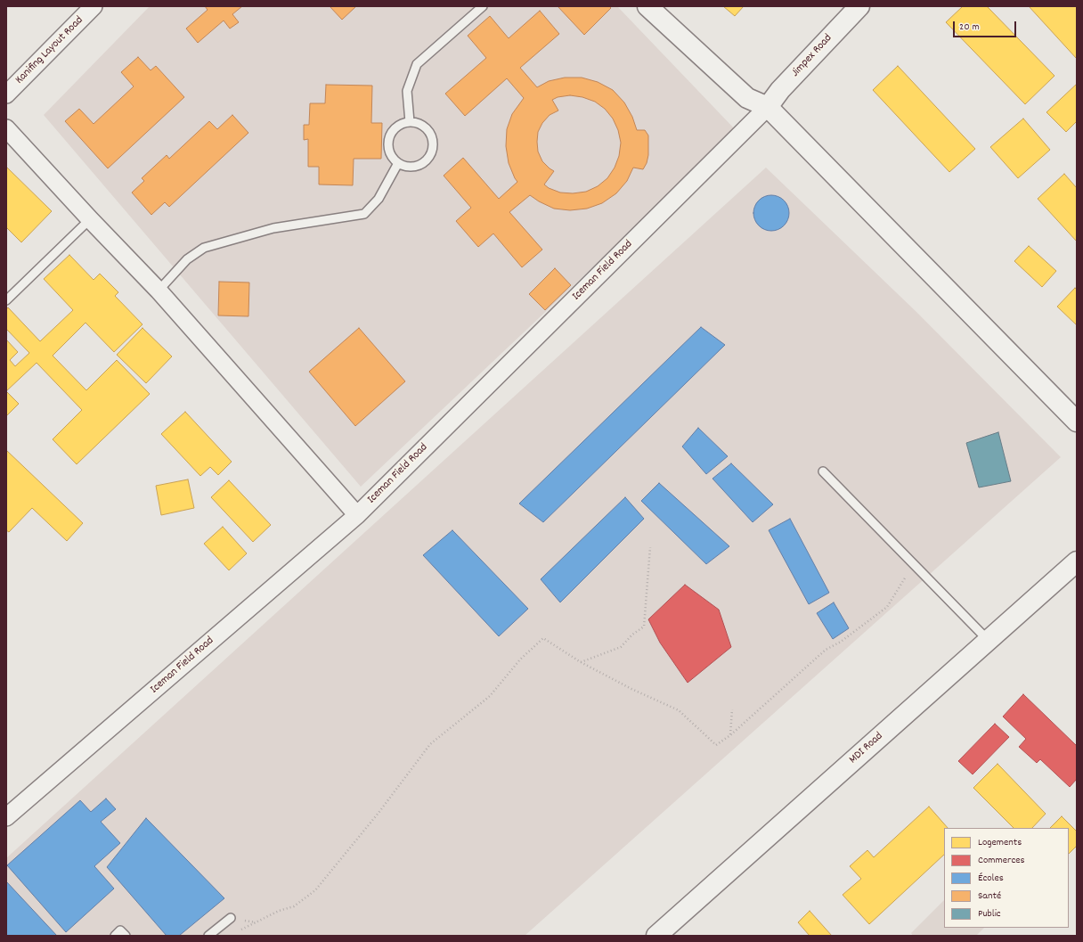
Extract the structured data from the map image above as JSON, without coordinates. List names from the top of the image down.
{
  "streets": {
    "street": [
      "Kanifing Layout Road",
      "Jimpex Road",
      "Iceman Field Road",
      "MDI Road"
    ]
  },
  "crossings": [
    ["Jimpex Road", "Iceman Field Road"]
  ],
  "legend": [
    "Logements",
    "Commerces",
    "Écoles",
    "Santé",
    "Public"
  ],
  "scale_bar": "20 m"
}
